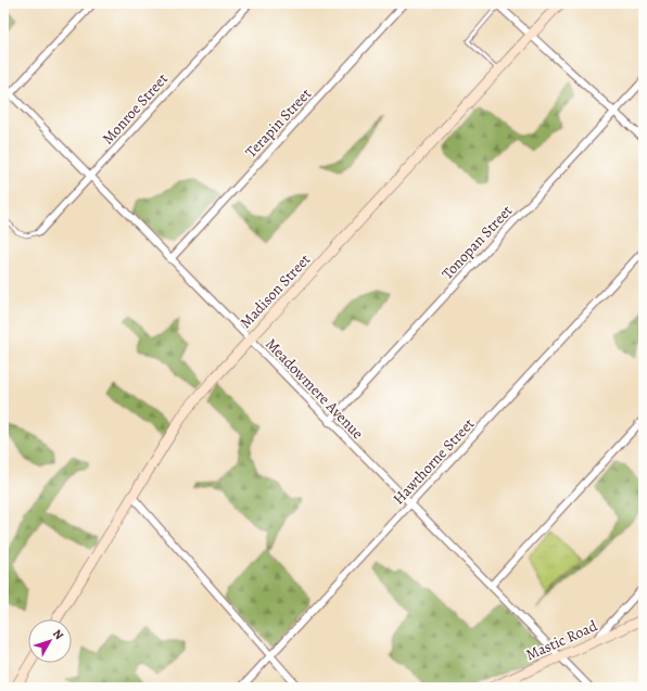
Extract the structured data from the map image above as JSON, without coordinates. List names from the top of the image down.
{
  "streets": {
    "street": [
      "Monroe Street",
      "Terapin Street",
      "Tonopan Street",
      "Madison Street",
      "Meadowmere Avenue",
      "Hawthorne Street",
      "Mastic Road"
    ]
  },
  "crossings": [
    ["Monroe Street", "Meadowmere Avenue"],
    ["Terapin Street", "Meadowmere Avenue"],
    ["Tonopan Street", "Meadowmere Avenue"],
    ["Madison Street", "Meadowmere Avenue"],
    ["Meadowmere Avenue", "Hawthorne Street"],
    ["Meadowmere Avenue", "Mastic Road"]
  ],
  "north": "top right"
}
